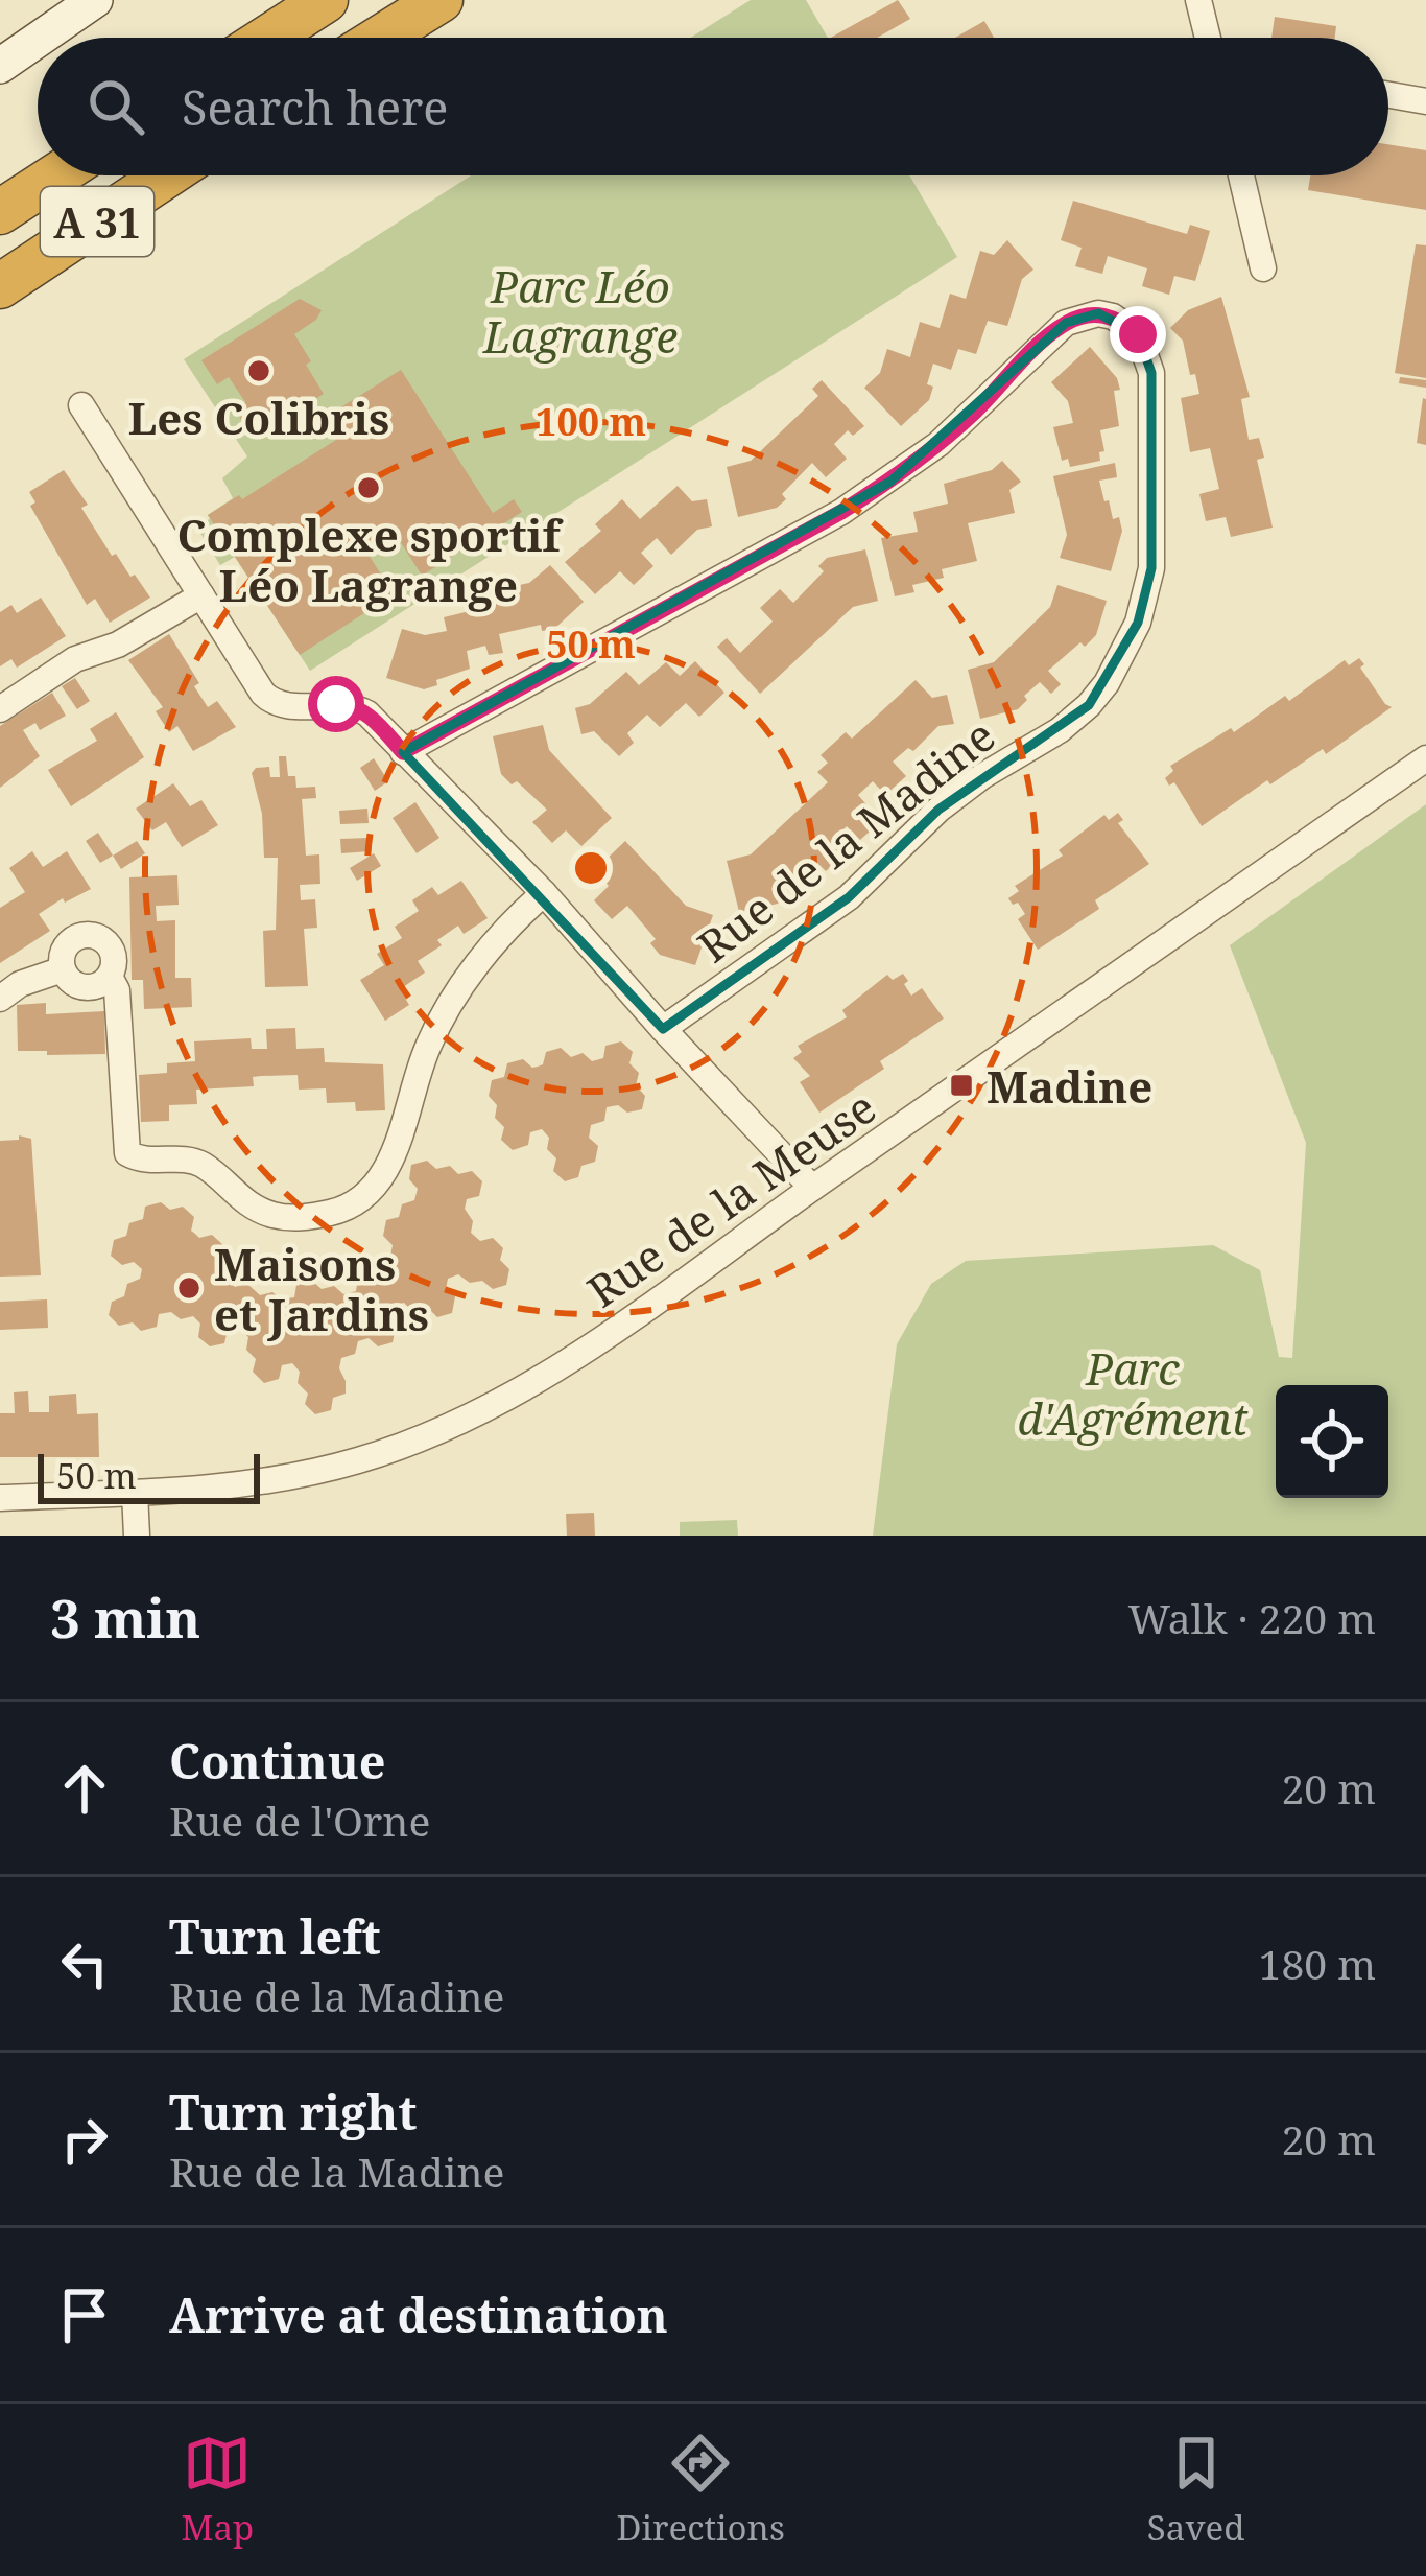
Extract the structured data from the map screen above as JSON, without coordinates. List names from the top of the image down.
{
  "streets": {
    "highway": ["A 31"],
    "street": ["Rue de la Madine", "Rue de la Meuse"]
  },
  "parks": ["Parc Léo Lagrange", "Parc d'Agrément"],
  "places": {
    "other": ["Les Colibris", "Complexe sportif Léo Lagrange", "Maisons et Jardins"],
    "transit": ["Madine"]
  },
  "scale_bar": "50 m",
  "page": {
    "search": "Search here",
    "scale": "50 m",
    "heading": ["3 min", "Walk · 220 m"],
    "list": [
      ["Continue", "Rue de l'Orne", "20 m"],
      ["Turn left", "Rue de la Madine", "180 m"],
      ["Turn right", "Rue de la Madine", "20 m"],
      "Arrive at destination"
    ],
    "nav": ["Map", "Directions", "Saved"]
  },
  "rings": ["100 m", "50 m"]
}
